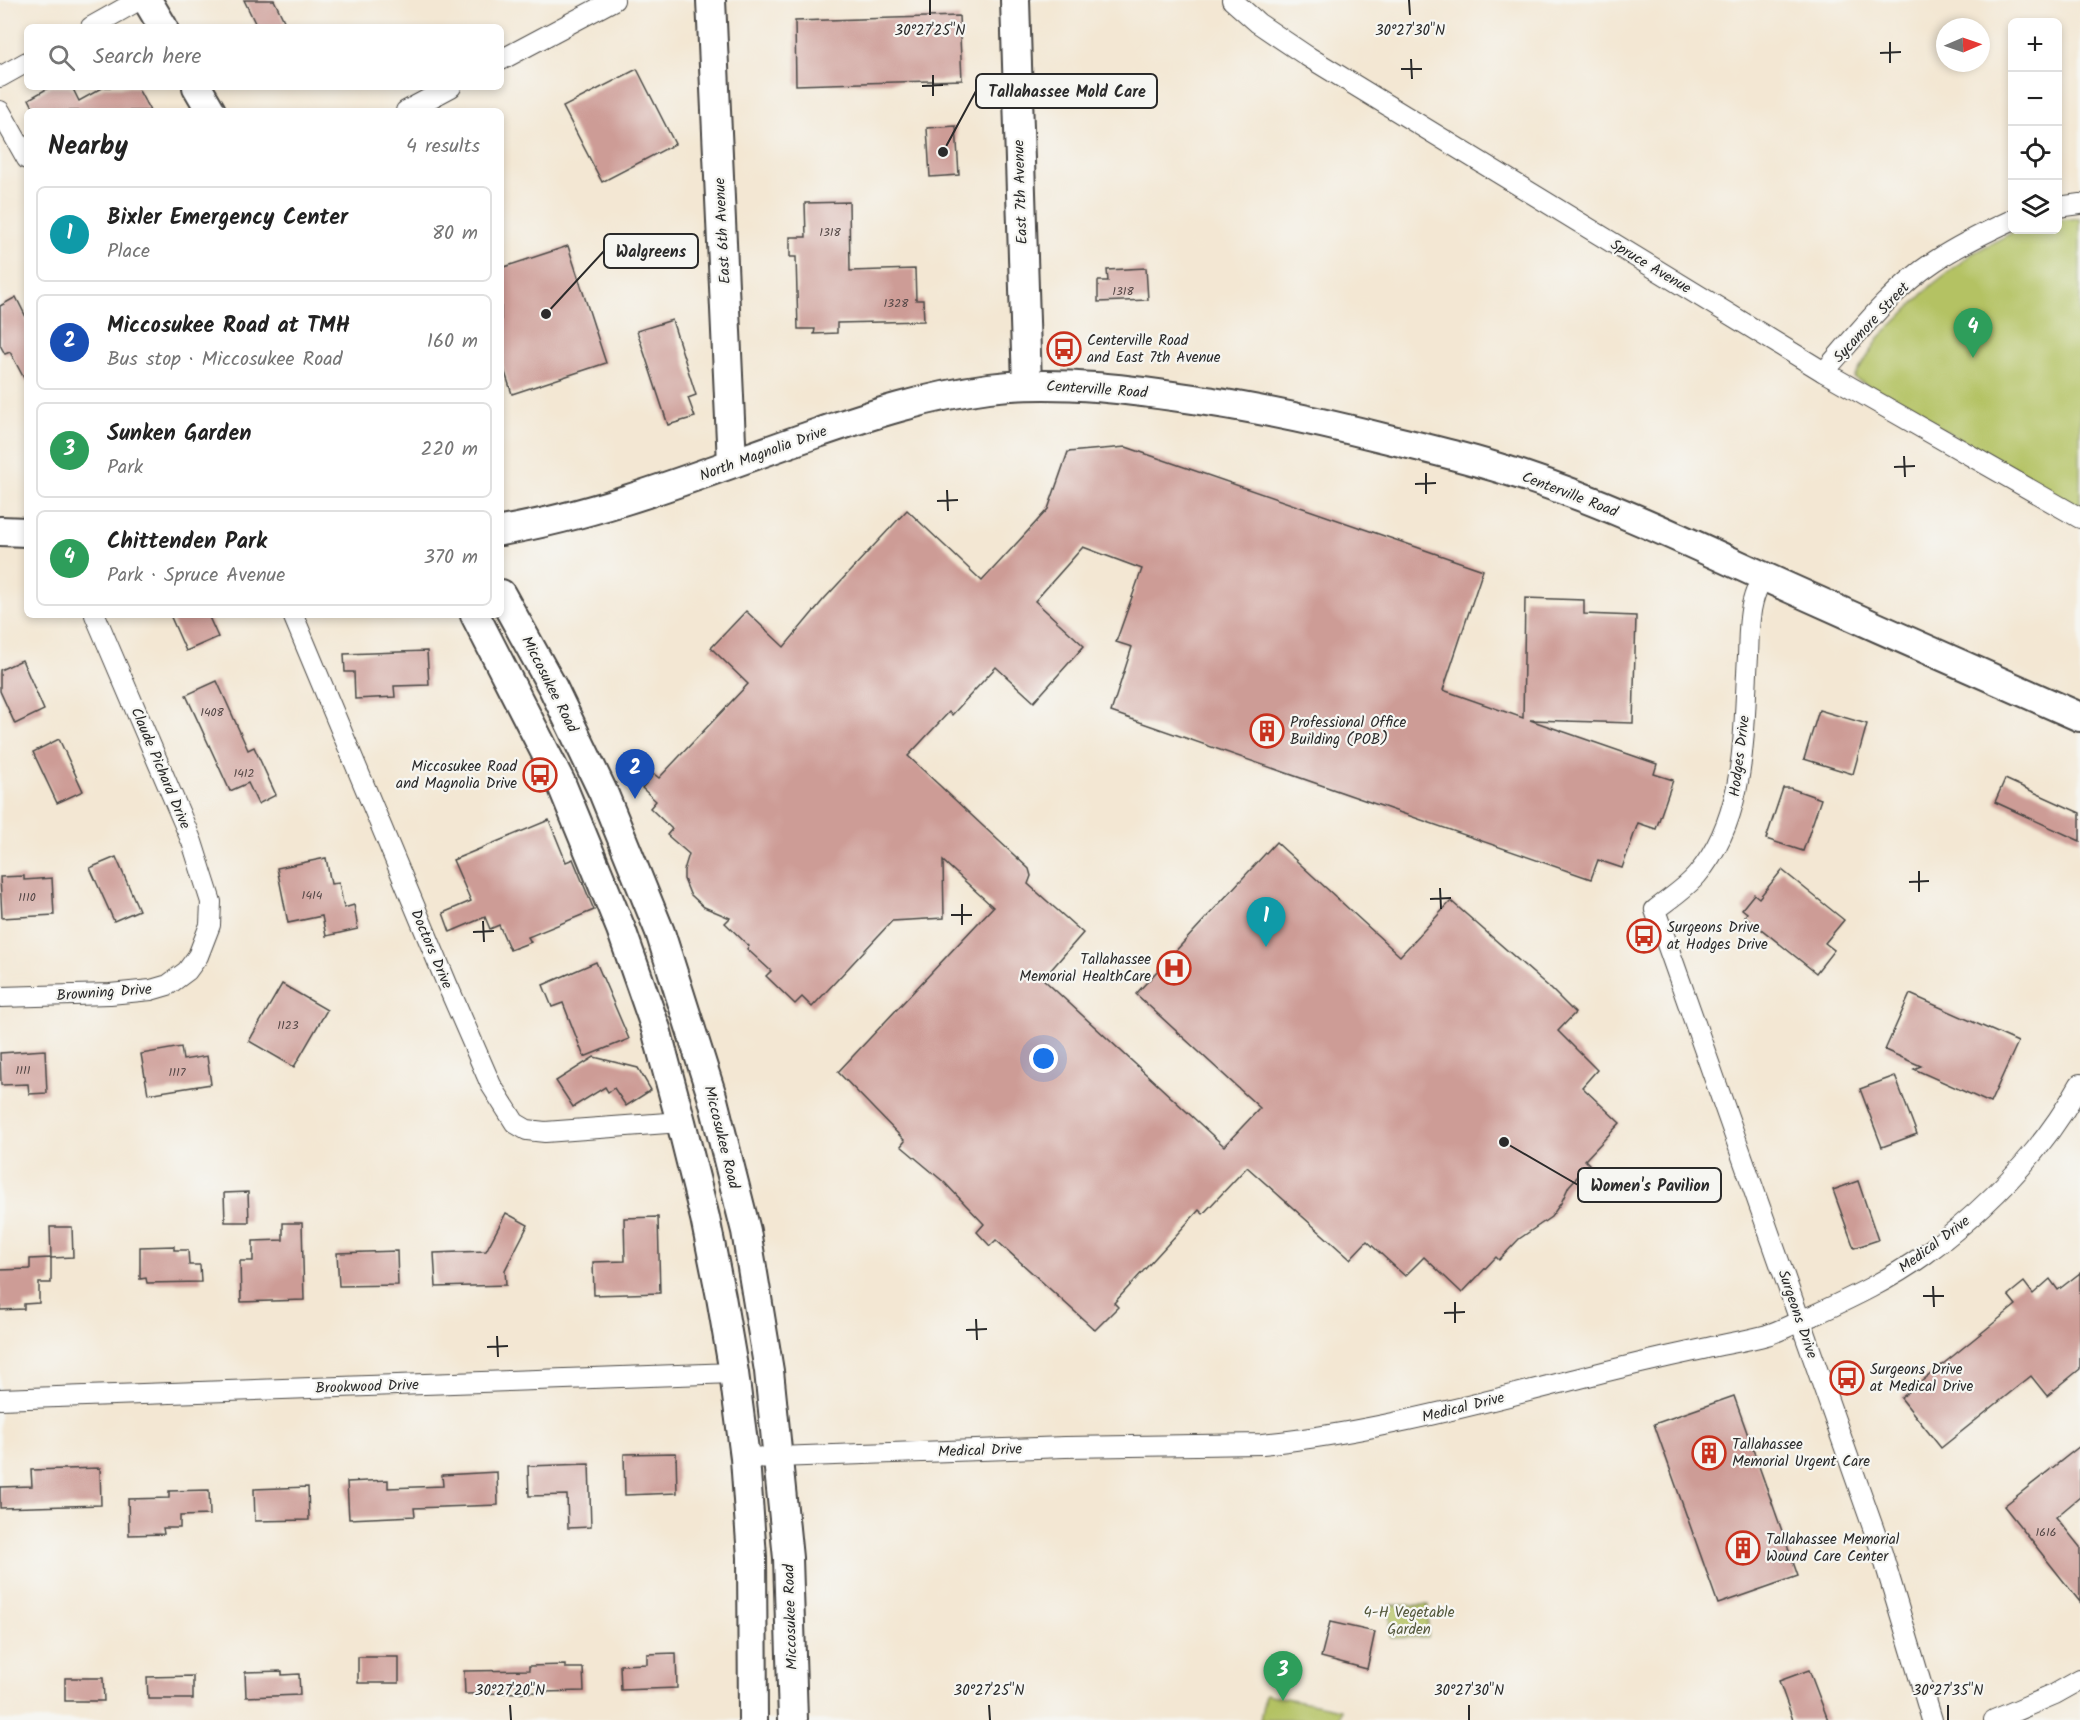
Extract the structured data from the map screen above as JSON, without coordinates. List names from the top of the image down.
{
  "streets": {
    "street": [
      "East 7th Avenue",
      "East 6th Avenue",
      "Spruce Avenue",
      "Sycamore Street",
      "Centerville Road",
      "North Magnolia Drive",
      "Miccosukee Road",
      "Hodges Drive",
      "Claude Pichard Drive",
      "Doctors Drive",
      "Browning Drive",
      "Medical Drive",
      "Surgeons Drive",
      "Brookwood Drive"
    ]
  },
  "crossings": [
    ["East 7th Avenue", "Centerville Road"],
    ["East 7th Avenue", "North Magnolia Drive"],
    ["East 6th Avenue", "North Magnolia Drive"],
    ["Spruce Avenue", "Sycamore Street"],
    ["Centerville Road", "North Magnolia Drive"],
    ["Centerville Road", "Hodges Drive"],
    ["Miccosukee Road", "Medical Drive"],
    ["Hodges Drive", "Surgeons Drive"],
    ["Claude Pichard Drive", "Browning Drive"],
    ["Medical Drive", "Surgeons Drive"]
  ],
  "parks": ["4-H Vegetable Garden"],
  "places": {
    "other": ["Tallahassee Mold Care", "Walgreens", "Women's Pavilion"],
    "bus stop": [
      "Centerville Road and East 7th Avenue",
      "Miccosukee Road and Magnolia Drive",
      "Surgeons Drive at Hodges Drive",
      "Surgeons Drive at Medical Drive"
    ],
    "building": ["Professional Office Building (POB)", "Tallahassee Memorial Urgent Care", "Tallahassee Memorial Wound Care Center"],
    "hospital": ["Tallahassee Memorial HealthCare"]
  },
  "house_numbers": [
    "1318",
    "1318",
    "1328",
    "1408",
    "1412",
    "1414",
    "1110",
    "1123",
    "1111",
    "1117",
    "1616"
  ],
  "north": "right",
  "page": {
    "map_buttons": ["+", "−"],
    "search": "Search here",
    "heading": ["Nearby", "4 results"],
    "list": [
      {
        "mark": "1",
        "name": "Bixler Emergency Center",
        "note": "Place",
        "value": "80 m"
      },
      {
        "mark": "2",
        "name": "Miccosukee Road at TMH",
        "note": "Bus stop · Miccosukee Road",
        "value": "160 m"
      },
      {
        "mark": "3",
        "name": "Sunken Garden",
        "note": "Park",
        "value": "220 m"
      },
      {
        "mark": "4",
        "name": "Chittenden Park",
        "note": "Park · Spruce Avenue",
        "value": "370 m"
      }
    ],
    "pins": [
      "4",
      "2",
      "1",
      "3"
    ]
  },
  "coordinates": [
    "30°27'25\"N",
    "30°27'30\"N",
    "30°27'20\"N",
    "30°27'35\"N"
  ]
}
